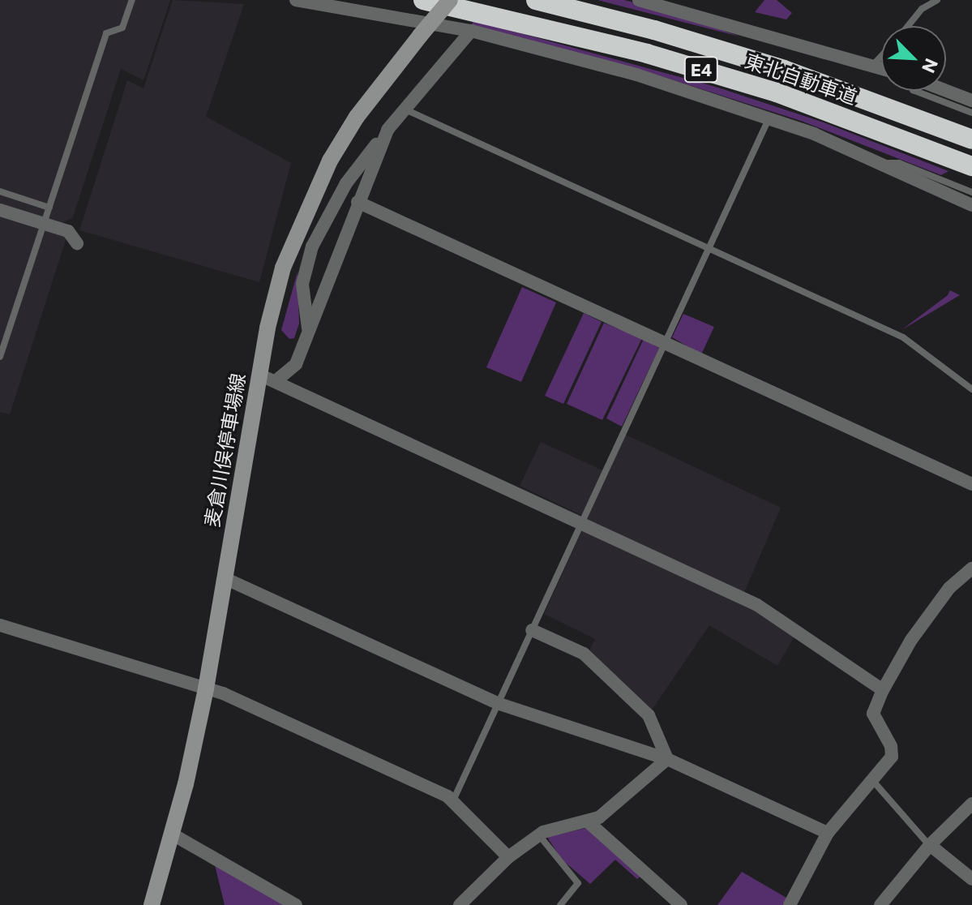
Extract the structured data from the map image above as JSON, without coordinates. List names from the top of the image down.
{
  "streets": {
    "highway": ["E4", "東北自動車道"],
    "main road": ["麦倉川俣停車場線"]
  },
  "north": "bottom right"
}
